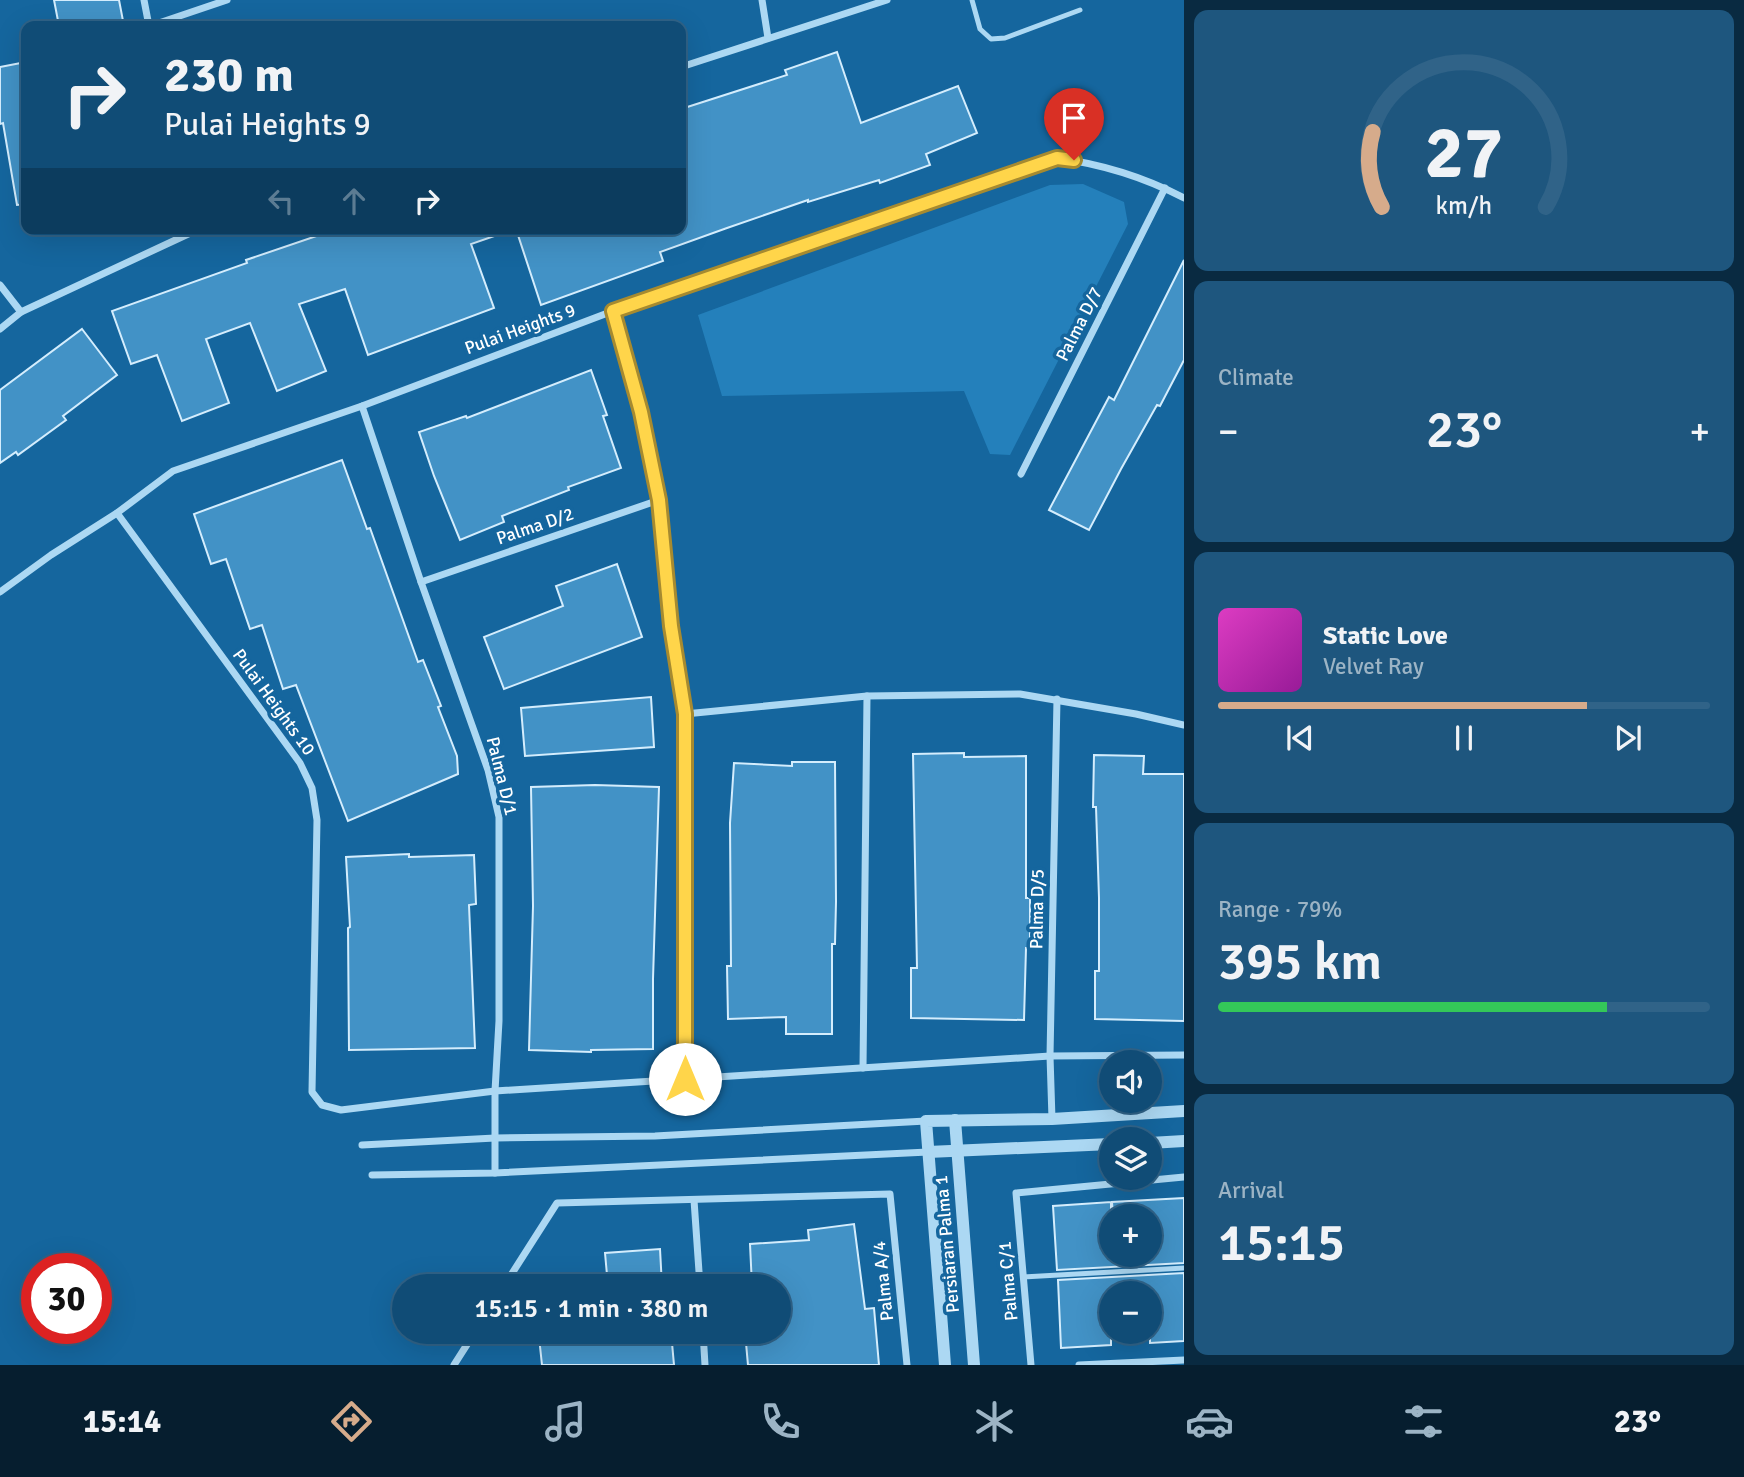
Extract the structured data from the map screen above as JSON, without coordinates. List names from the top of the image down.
{
  "streets": {
    "street": [
      "Palma D/7",
      "Pulai Heights 9",
      "Palma D/2",
      "Pulai Heights 10",
      "Palma D/1",
      "Palma D/5",
      "Persiaran Palma 1",
      "Palma A/4",
      "Palma C/1"
    ]
  },
  "crossings": [
    ["Palma D/7", "Pulai Heights 9"],
    ["Pulai Heights 9", "Pulai Heights 10"],
    ["Pulai Heights 9", "Palma D/1"],
    ["Palma D/2", "Palma D/1"],
    ["Pulai Heights 10", "Palma D/1"]
  ],
  "page": {
    "turn": ["230 m", "Pulai Heights 9"],
    "tile": [
      "Climate",
      ["Range · 79%", "395 km"],
      ["Arrival", "15:15"]
    ],
    "heat": ["−", "23°", "+"],
    "song": ["Static Love", "Velvet Ray"],
    "map_buttons": ["+", "−"],
    "limit": "30",
    "trip": "15:15 · 1 min · 380 m",
    "tabs": ["15:14", "23°"],
    "gauge": ["27", "km/h"]
  }
}
